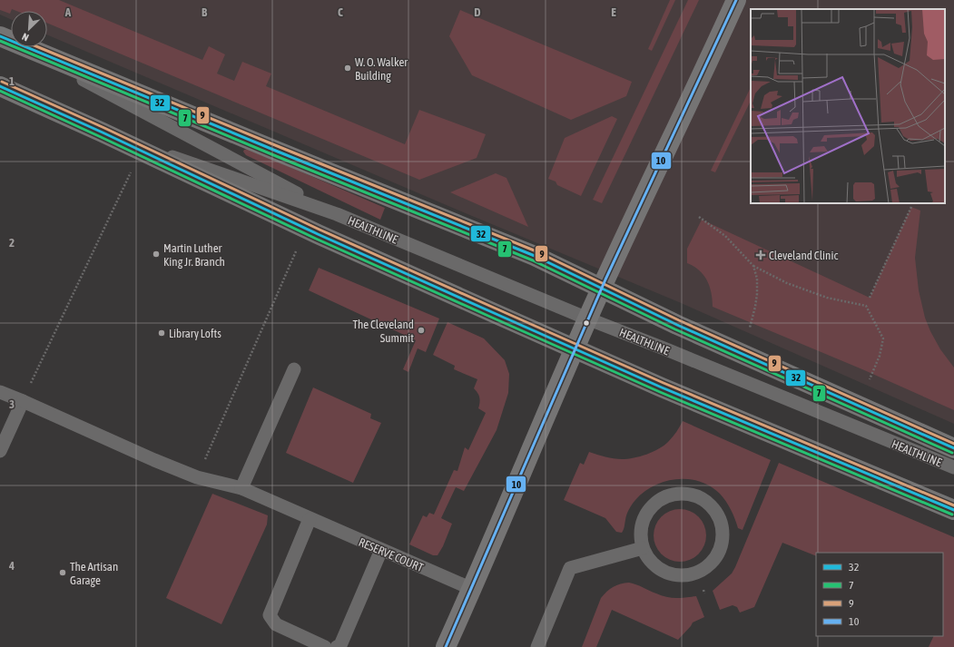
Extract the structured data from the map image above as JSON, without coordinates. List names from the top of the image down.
{
  "streets": {
    "lane": ["HEALTHLINE", "RESERVE COURT"]
  },
  "places": {
    "other": [
      "W. O. Walker Building",
      "Martin Luther King Jr. Branch",
      "The Cleveland Summit",
      "Library Lofts",
      "The Artisan Garage"
    ],
    "health": ["Cleveland Clinic"]
  },
  "lines": [
    "transit line 10",
    "transit line 32",
    "transit line 7",
    "transit line 9"
  ],
  "legend": [
    "32",
    "7",
    "9",
    "10"
  ],
  "north": "bottom left",
  "grid": {
    "columns": [
      "A",
      "B",
      "C",
      "D",
      "E"
    ],
    "rows": [
      "1",
      "2",
      "3",
      "4"
    ]
  }
}
